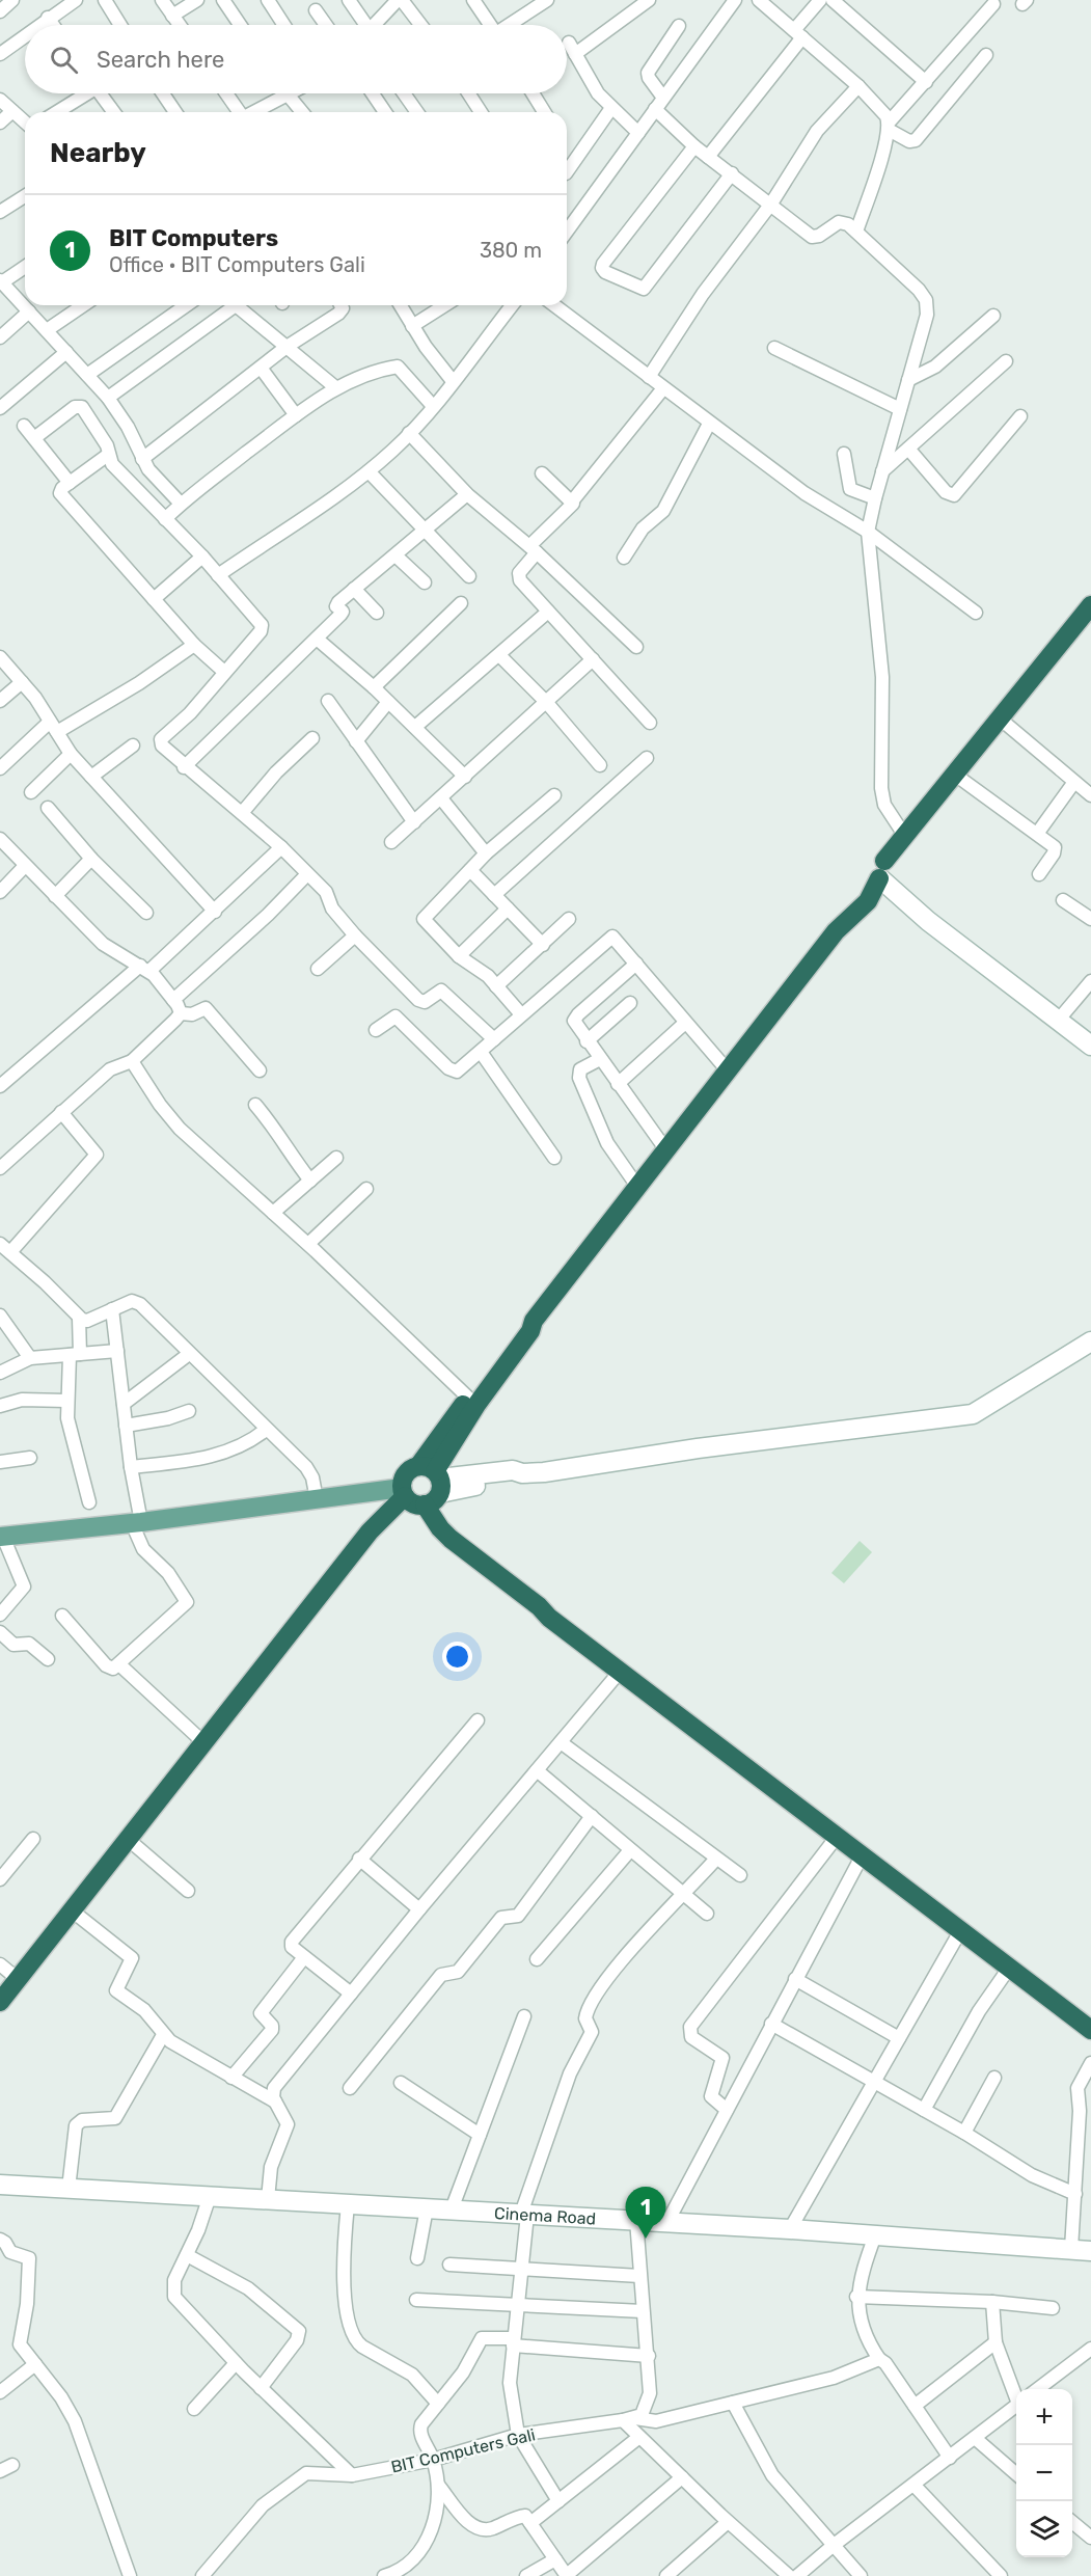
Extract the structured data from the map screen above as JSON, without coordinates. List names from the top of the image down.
{
  "streets": {
    "street": ["Cinema Road", "BIT Computers Gali"]
  },
  "page": {
    "search": "Search here",
    "heading": "Nearby",
    "list": [
      {
        "mark": "1",
        "name": "BIT Computers",
        "note": "Office · BIT Computers Gali",
        "value": "380 m"
      }
    ],
    "pins": "1",
    "map_buttons": ["+", "−"]
  }
}
